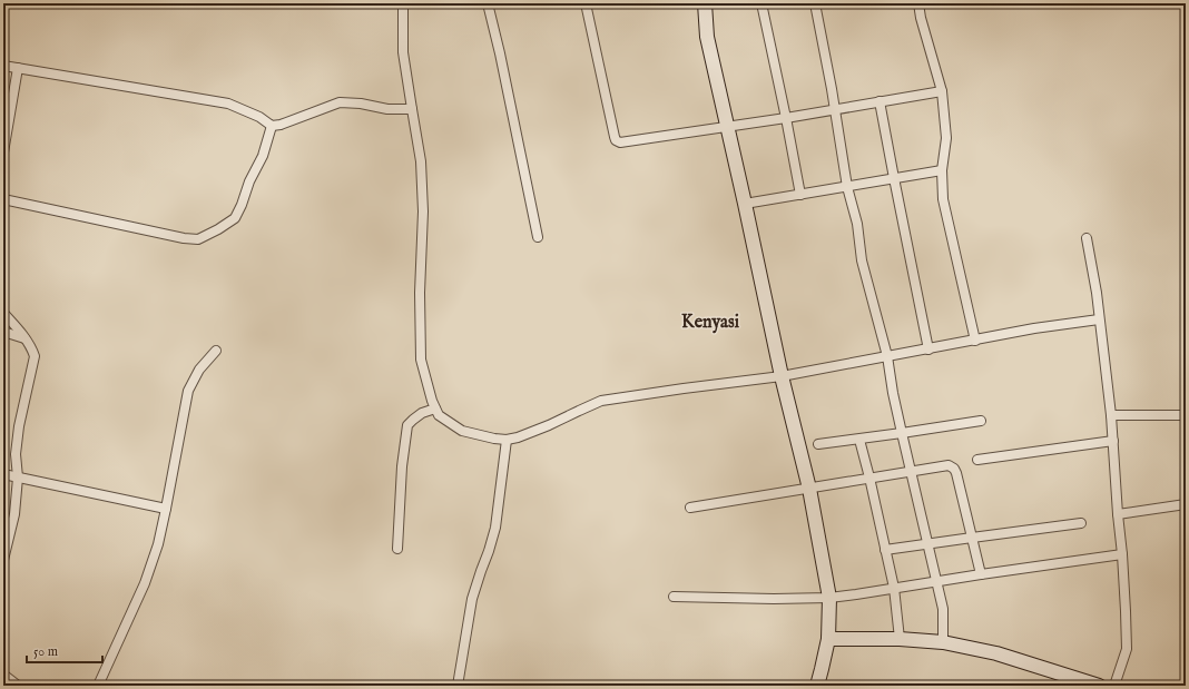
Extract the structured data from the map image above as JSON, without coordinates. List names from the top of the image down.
{
  "districts": ["Kenyasi"],
  "scale_bar": "50 m"
}
